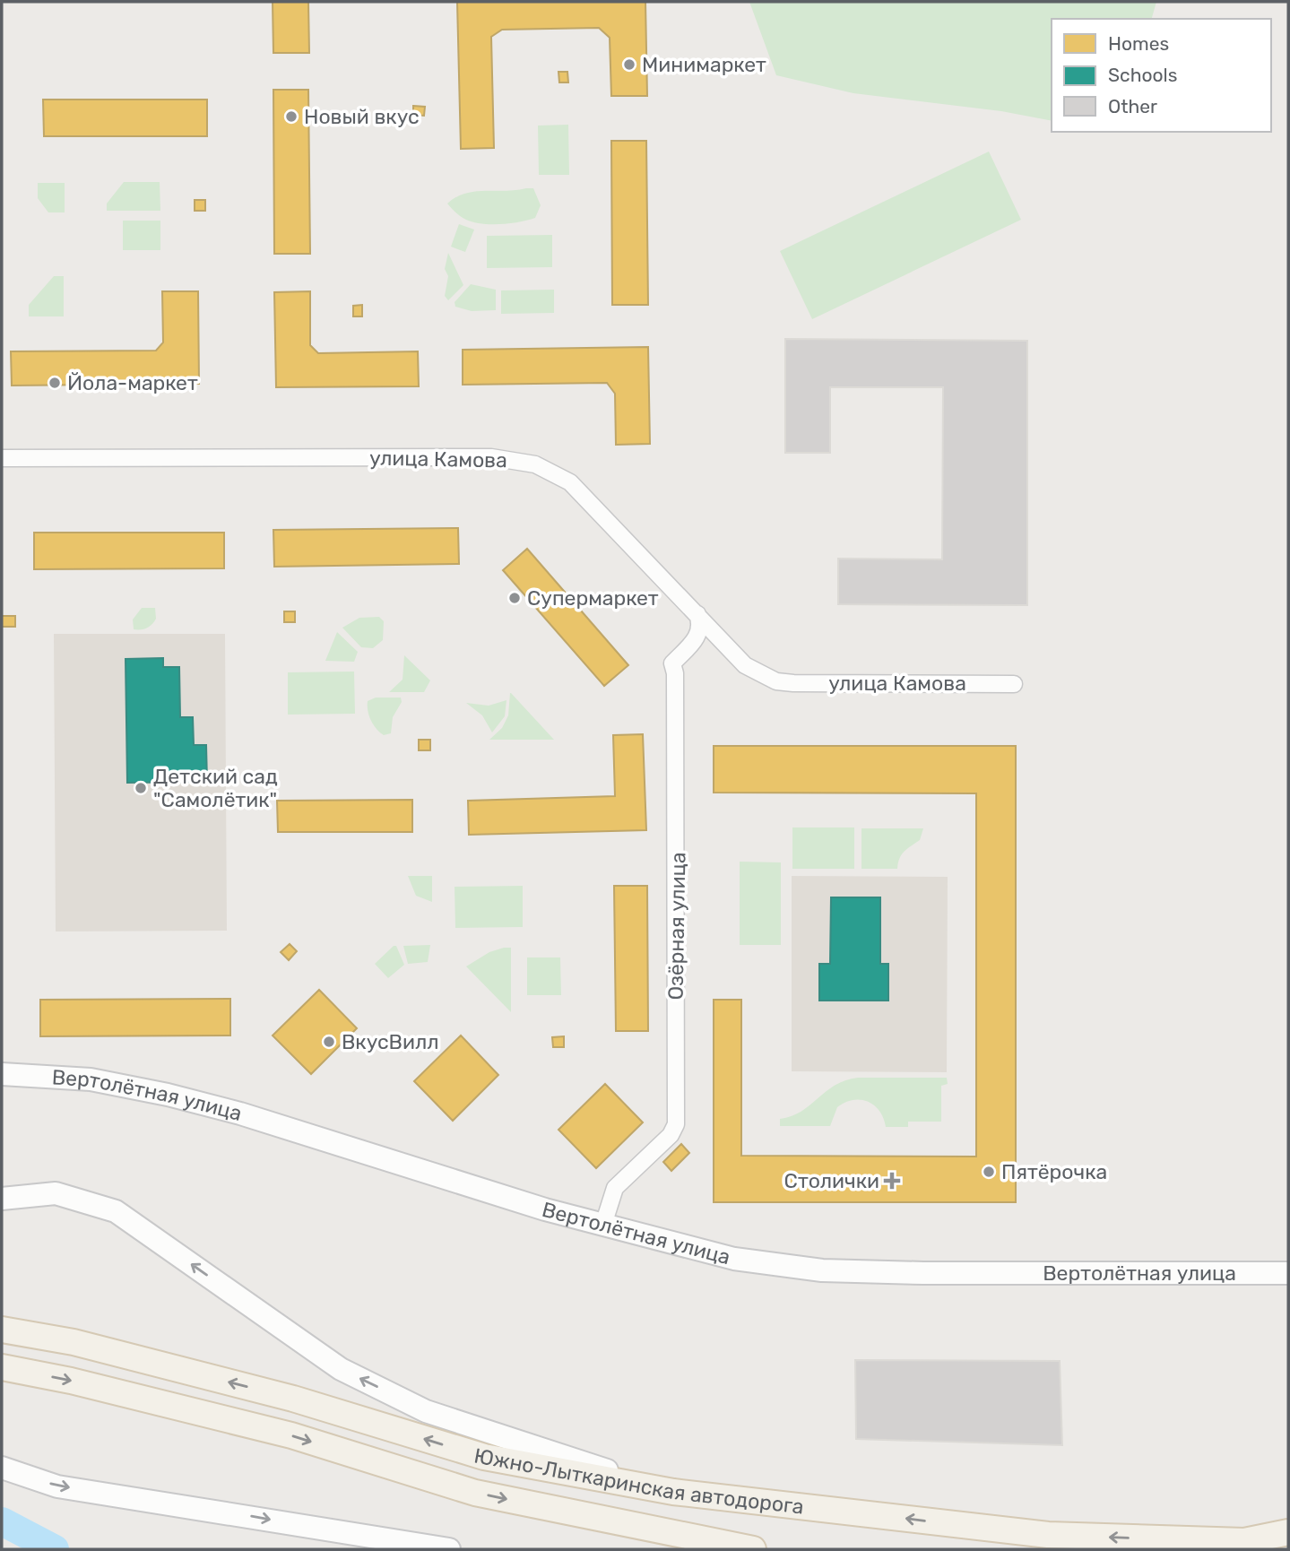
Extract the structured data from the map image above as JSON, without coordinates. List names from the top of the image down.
{
  "streets": {
    "main road": ["Южно-Лыткаринская автодорога"],
    "street": ["улица Камова", "Озёрная улица", "Вертолётная улица"]
  },
  "crossings": [
    ["улица Камова", "Озёрная улица"],
    ["Озёрная улица", "Вертолётная улица"]
  ],
  "places": {
    "other": [
      "Минимаркет",
      "Новый вкус",
      "Йола-маркет",
      "Супермаркет",
      "Детский сад \"Самолётик\"",
      "ВкусВилл",
      "Пятёрочка"
    ],
    "health": ["Столички"]
  },
  "legend": ["Homes", "Schools", "Other"]
}
